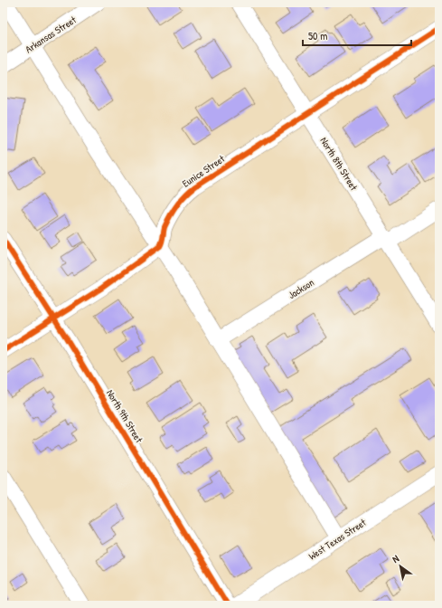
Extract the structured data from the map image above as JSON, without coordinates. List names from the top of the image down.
{
  "streets": {
    "street": [
      "Arkansas Street",
      "North 8th Street",
      "Eunice Street",
      "Jackson",
      "North 9th Street",
      "West Texas Street"
    ]
  },
  "crossings": [
    ["North 8th Street", "Eunice Street"],
    ["North 8th Street", "Jackson"]
  ],
  "scale_bar": "50 m",
  "north": "top left"
}
